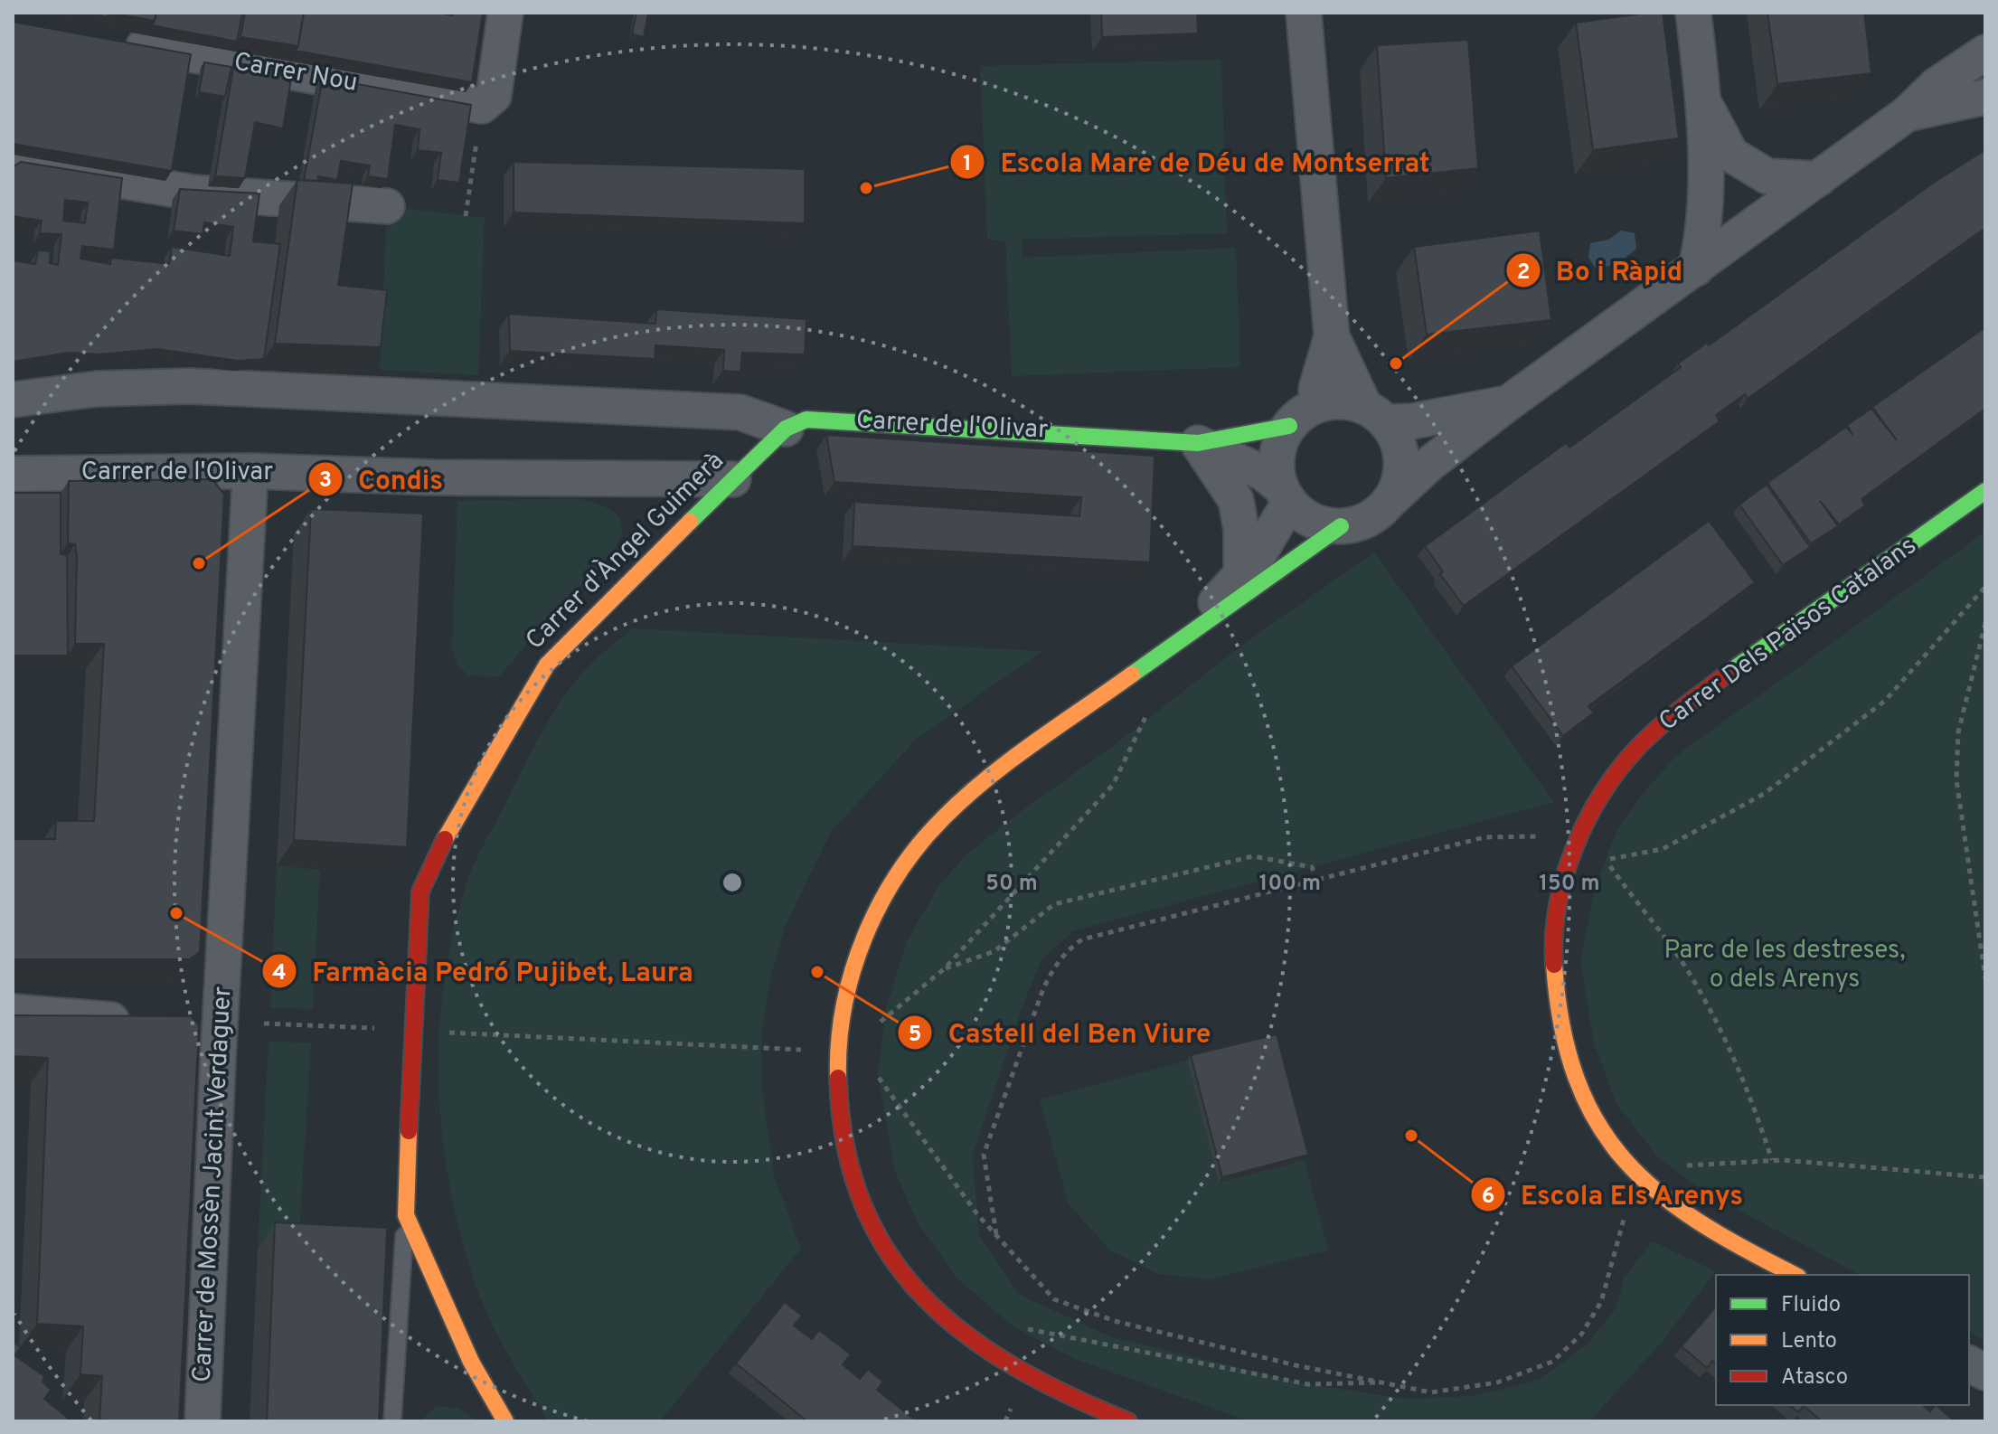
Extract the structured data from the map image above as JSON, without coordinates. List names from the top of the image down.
{
  "streets": {
    "street": [
      "Carrer Nou",
      "Carrer de l'Olivar",
      "Carrer d'Àngel Guimerà",
      "Carrer Dels Països Catalans",
      "Carrer de Mossèn Jacint Verdaguer"
    ]
  },
  "crossings": [
    ["Carrer de l'Olivar", "Carrer d'Àngel Guimerà"],
    ["Carrer de l'Olivar", "Carrer de Mossèn Jacint Verdaguer"]
  ],
  "parks": ["Parc de les destreses, o dels Arenys"],
  "places": [
    "Escola Mare de Déu de Montserrat",
    "Bo i Ràpid",
    "Condis",
    "Farmàcia Pedró Pujibet, Laura",
    "Castell del Ben Viure",
    "Escola Els Arenys"
  ],
  "legend": ["Fluido", "Lento", "Atasco"],
  "rings": ["50 m", "100 m", "150 m"]
}
